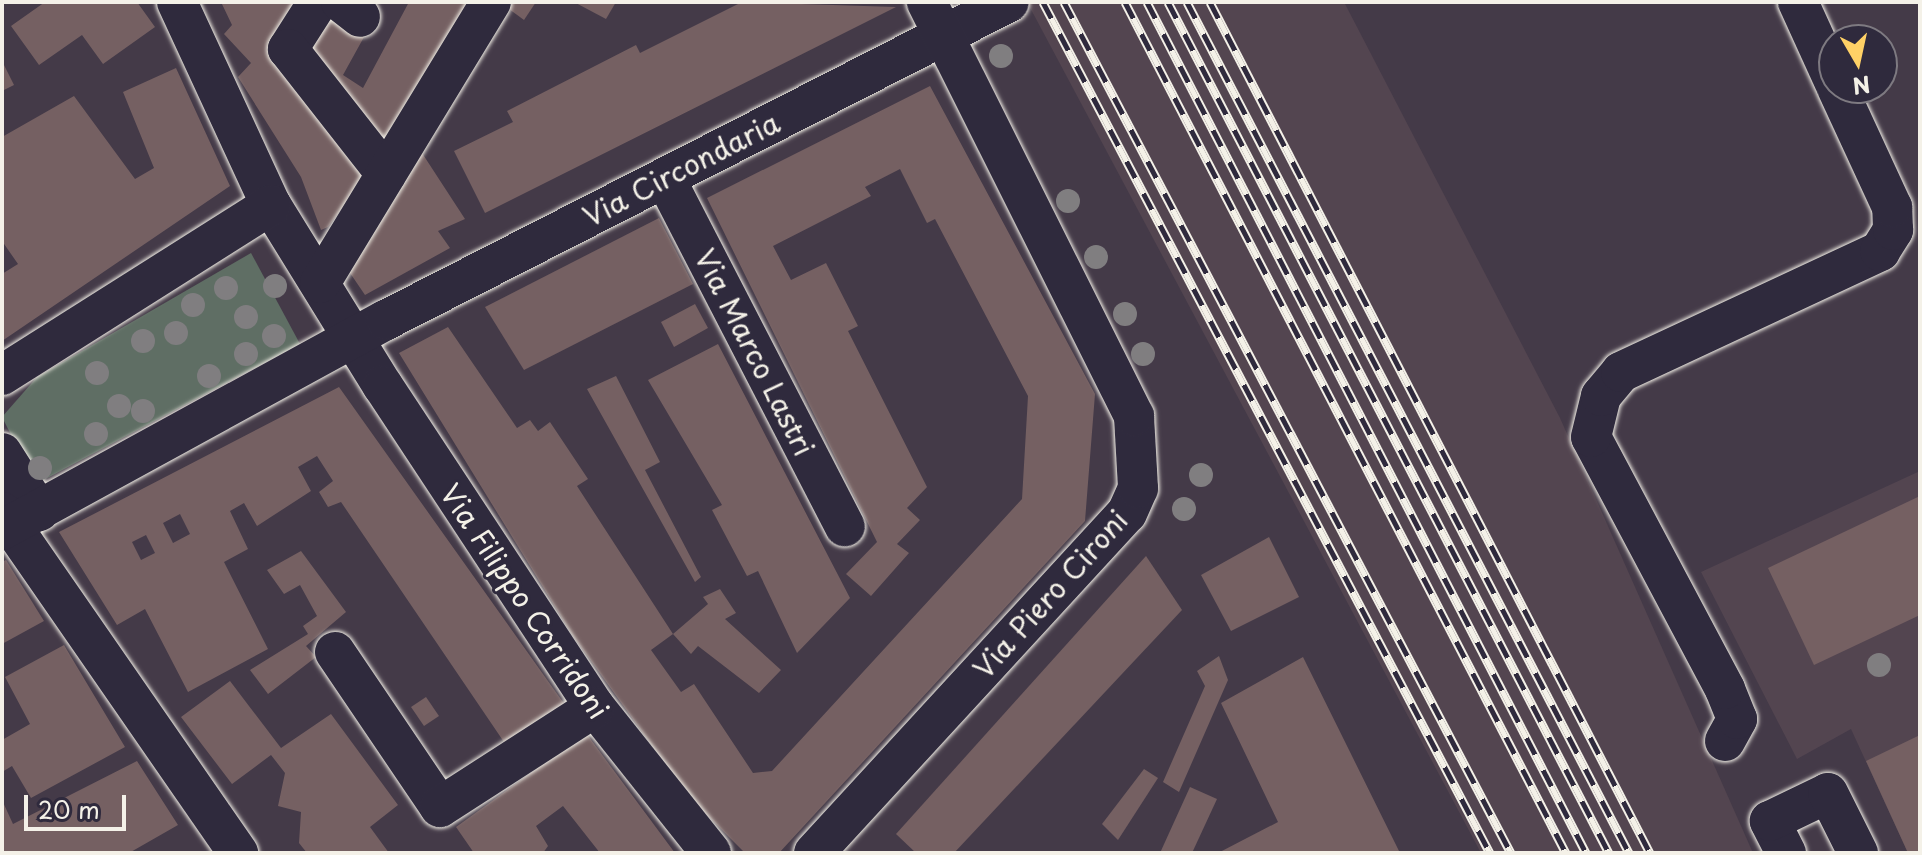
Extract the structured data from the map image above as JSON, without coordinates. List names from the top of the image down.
{
  "streets": {
    "street": [
      "Via Circondaria",
      "Via Marco Lastri",
      "Via Piero Cironi",
      "Via Filippo Corridoni"
    ]
  },
  "crossings": [
    ["Via Circondaria", "Via Marco Lastri"],
    ["Via Circondaria", "Via Piero Cironi"],
    ["Via Circondaria", "Via Filippo Corridoni"]
  ],
  "scale_bar": "20 m",
  "north": "bottom"
}
